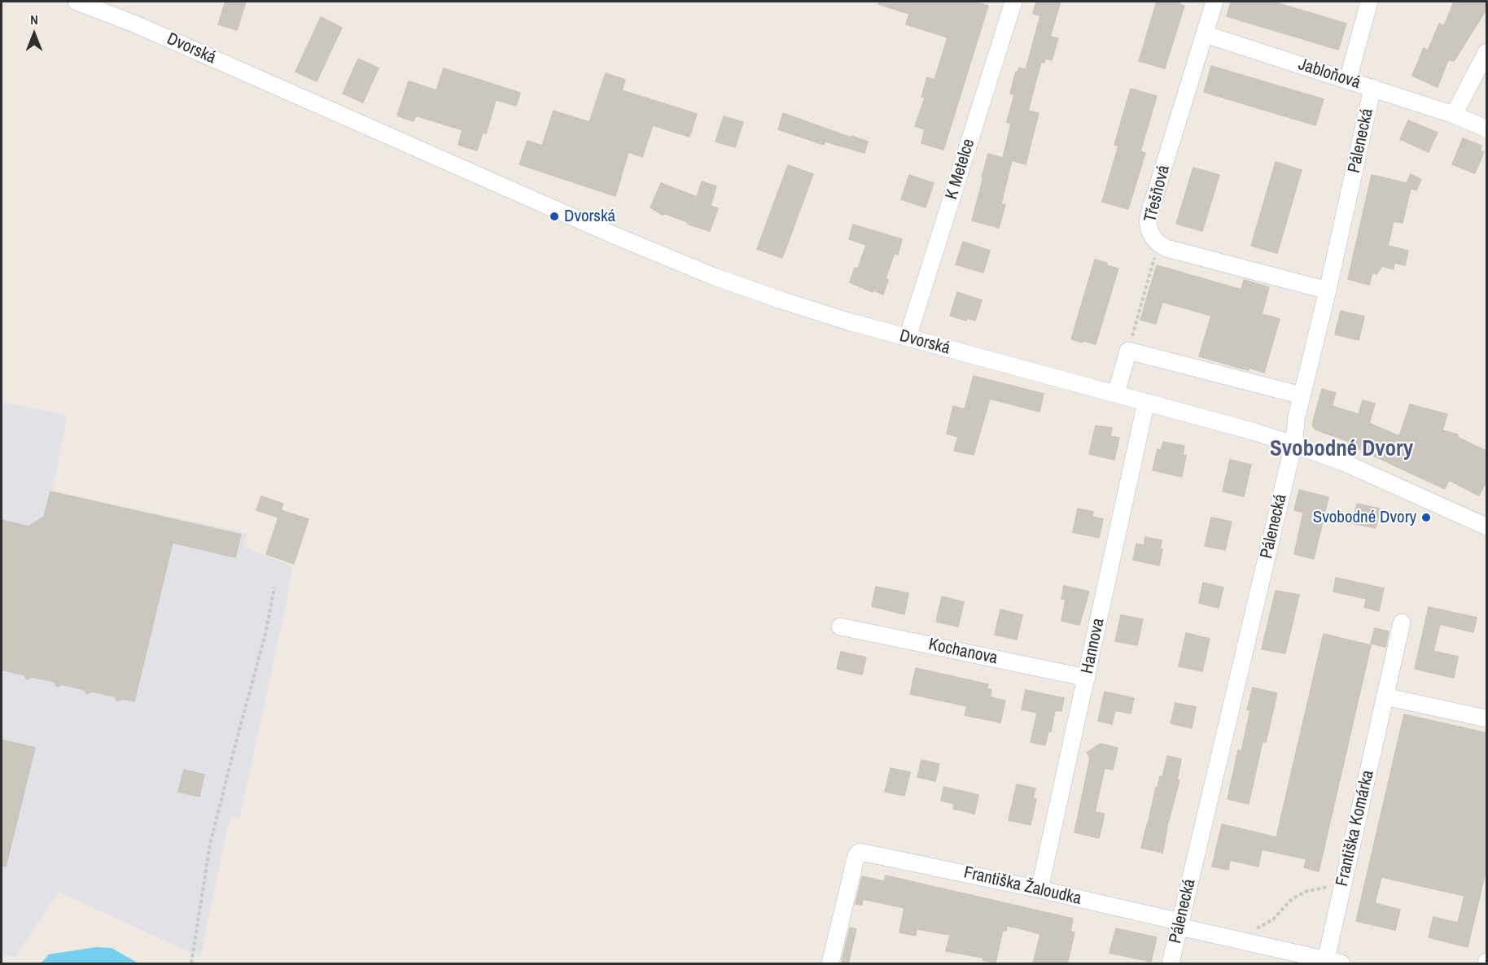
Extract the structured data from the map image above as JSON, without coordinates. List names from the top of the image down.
{
  "streets": {
    "street": [
      "Dvorská",
      "Jabloňová",
      "Pálenecká",
      "K Metelce",
      "Třešňová",
      "Hannova",
      "Kochanova",
      "Františka Komárka",
      "Františka Žaloudka"
    ]
  },
  "crossings": [
    ["Dvorská", "Pálenecká"],
    ["Dvorská", "K Metelce"],
    ["Dvorská", "Hannova"],
    ["Jabloňová", "Pálenecká"],
    ["Jabloňová", "Třešňová"],
    ["Pálenecká", "Třešňová"],
    ["Pálenecká", "Františka Komárka"],
    ["Pálenecká", "Františka Žaloudka"],
    ["Hannova", "Kochanova"],
    ["Hannova", "Františka Žaloudka"],
    ["Františka Komárka", "Františka Žaloudka"]
  ],
  "districts": ["Svobodné Dvory"],
  "places": ["Dvorská", "Svobodné Dvory"],
  "north": "top"
}
